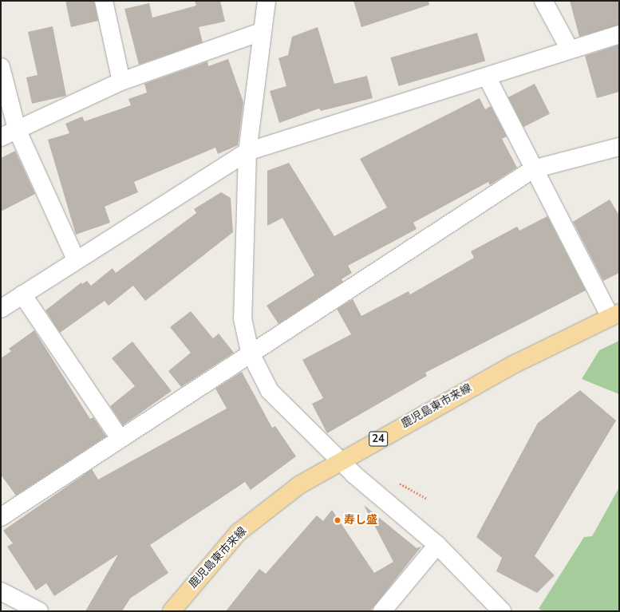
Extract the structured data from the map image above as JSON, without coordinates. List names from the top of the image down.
{
  "streets": {
    "main road": ["鹿児島東市来線", "24"]
  },
  "places": ["寿し盛"]
}
